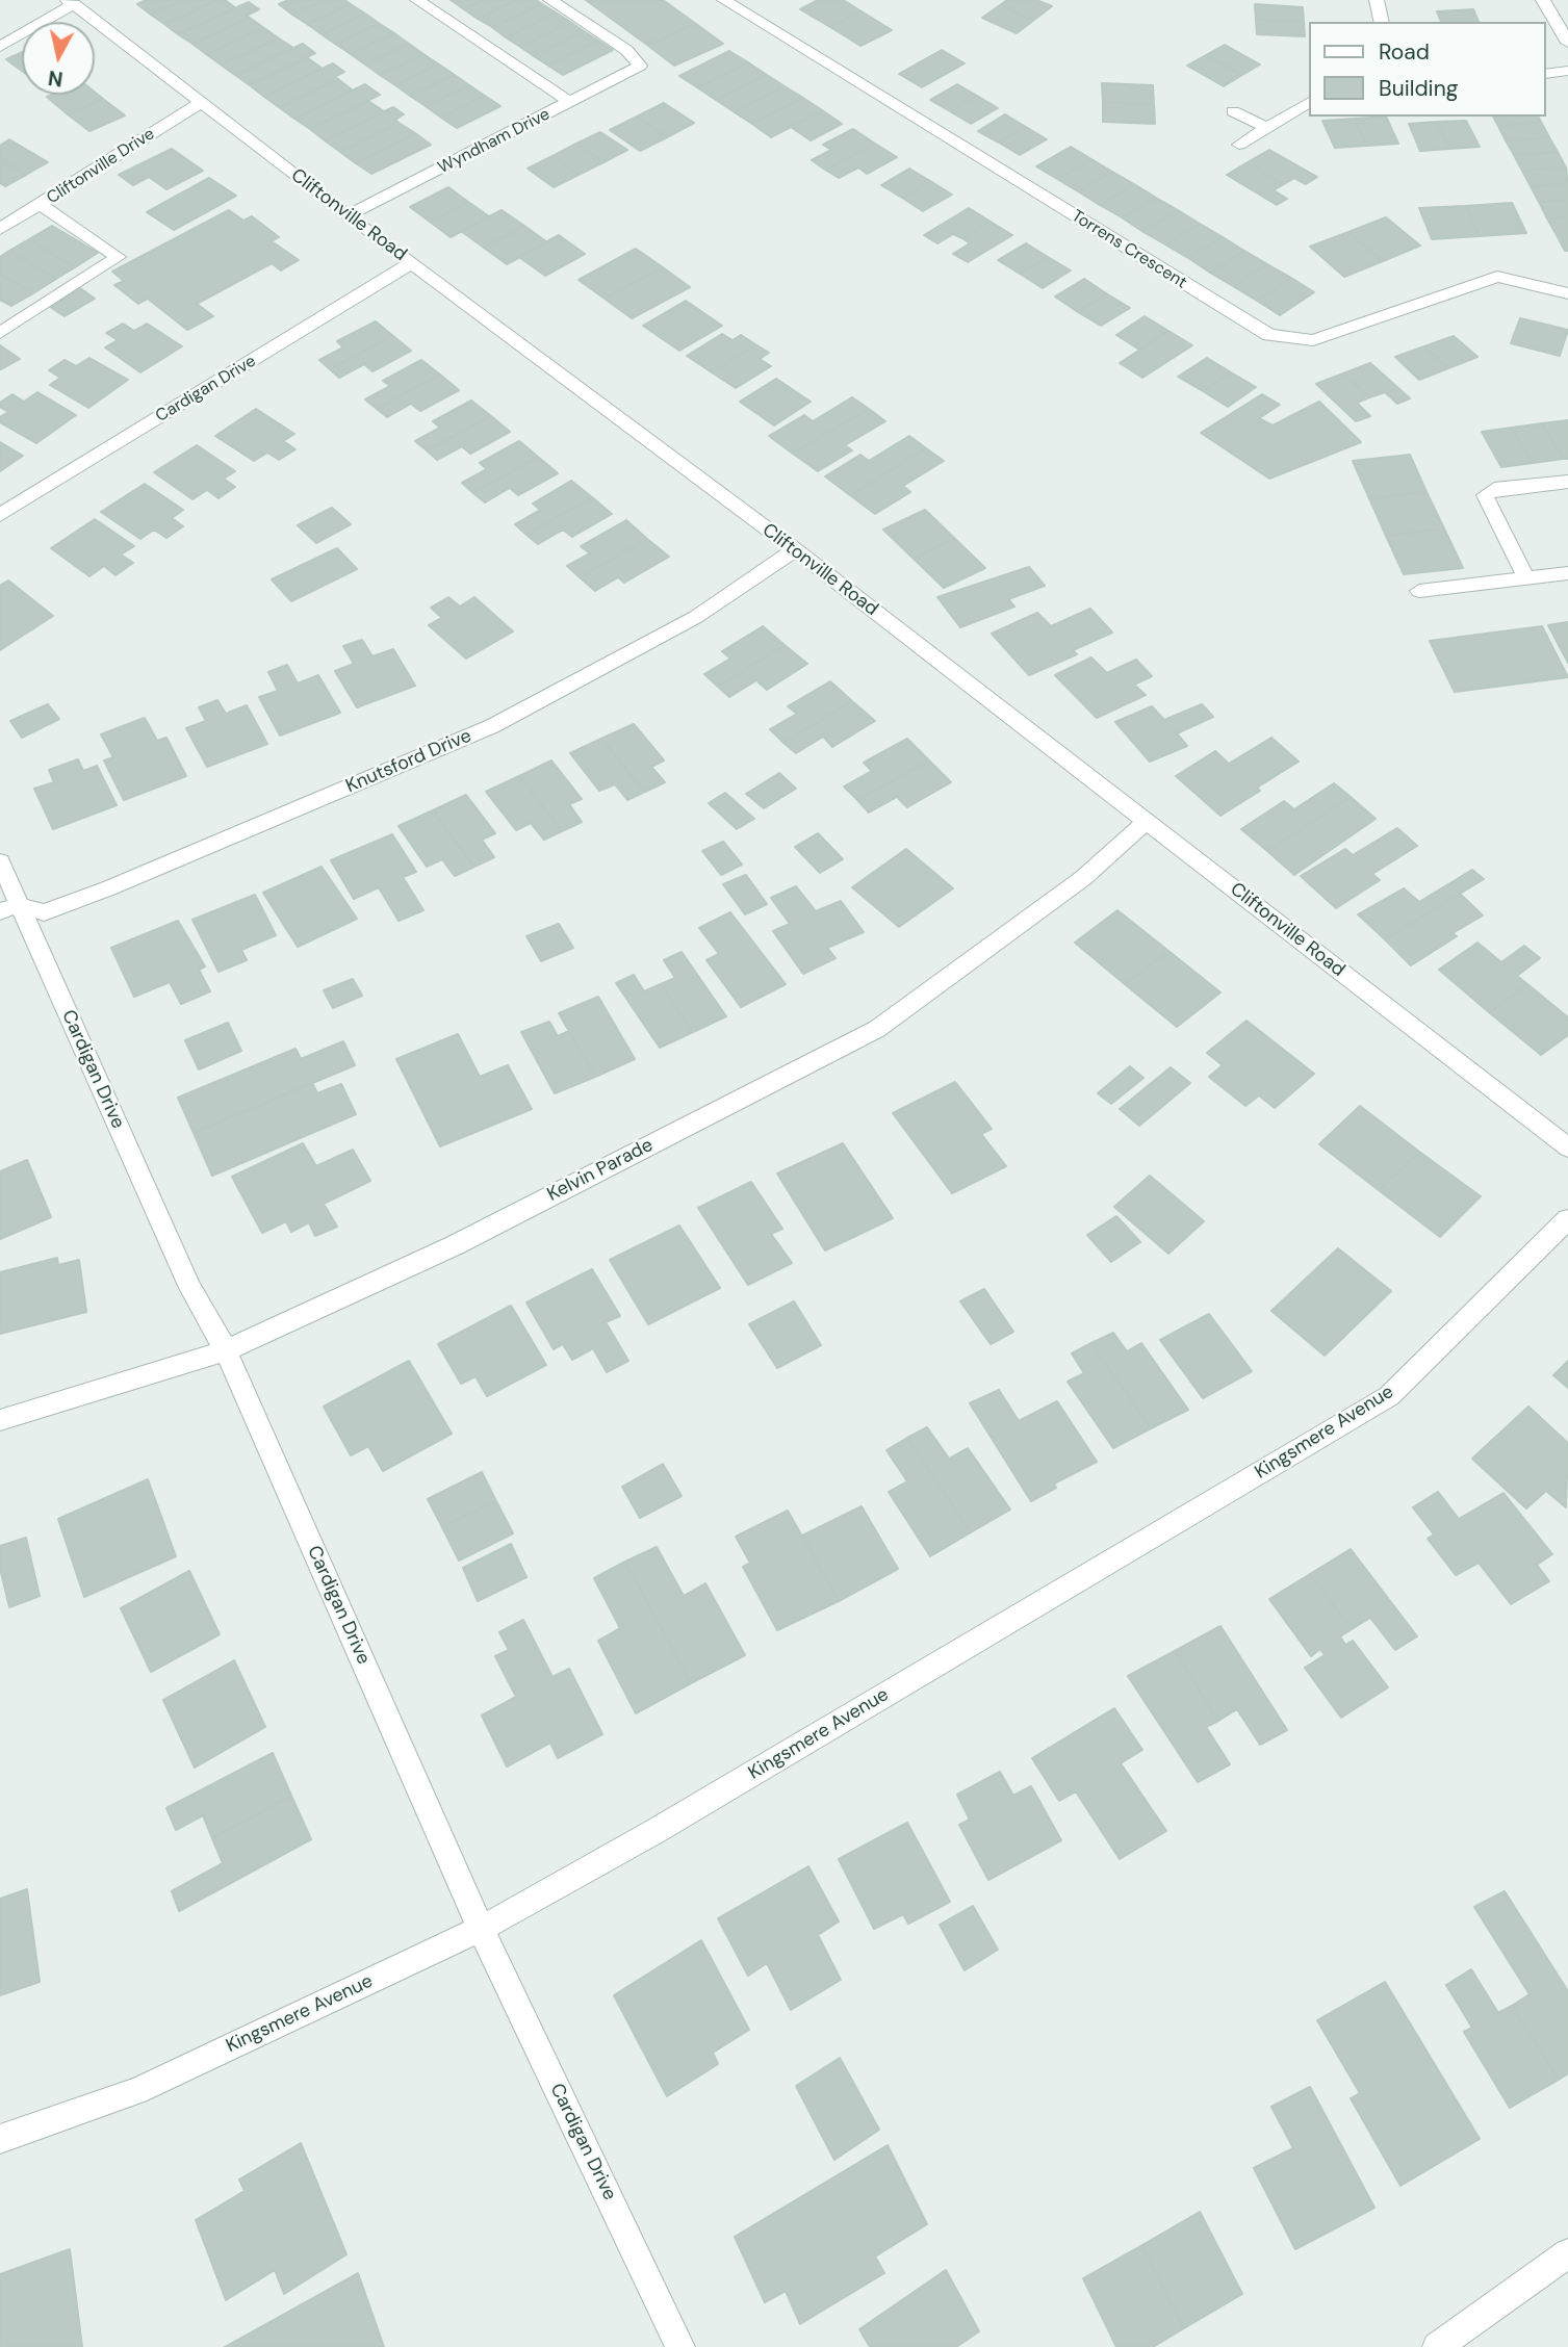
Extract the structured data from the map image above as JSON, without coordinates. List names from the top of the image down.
{
  "streets": {
    "street": [
      "Wyndham Drive",
      "Cliftonville Drive",
      "Cliftonville Road",
      "Torrens Crescent",
      "Cardigan Drive",
      "Knutsford Drive",
      "Kelvin Parade",
      "Kingsmere Avenue"
    ]
  },
  "crossings": [
    ["Wyndham Drive", "Cliftonville Road"],
    ["Cliftonville Drive", "Cliftonville Road"],
    ["Cliftonville Road", "Cardigan Drive"],
    ["Cliftonville Road", "Knutsford Drive"],
    ["Cliftonville Road", "Kelvin Parade"],
    ["Cardigan Drive", "Knutsford Drive"],
    ["Cardigan Drive", "Kelvin Parade"],
    ["Cardigan Drive", "Kingsmere Avenue"]
  ],
  "legend": ["Road", "Building"],
  "north": "bottom"
}
